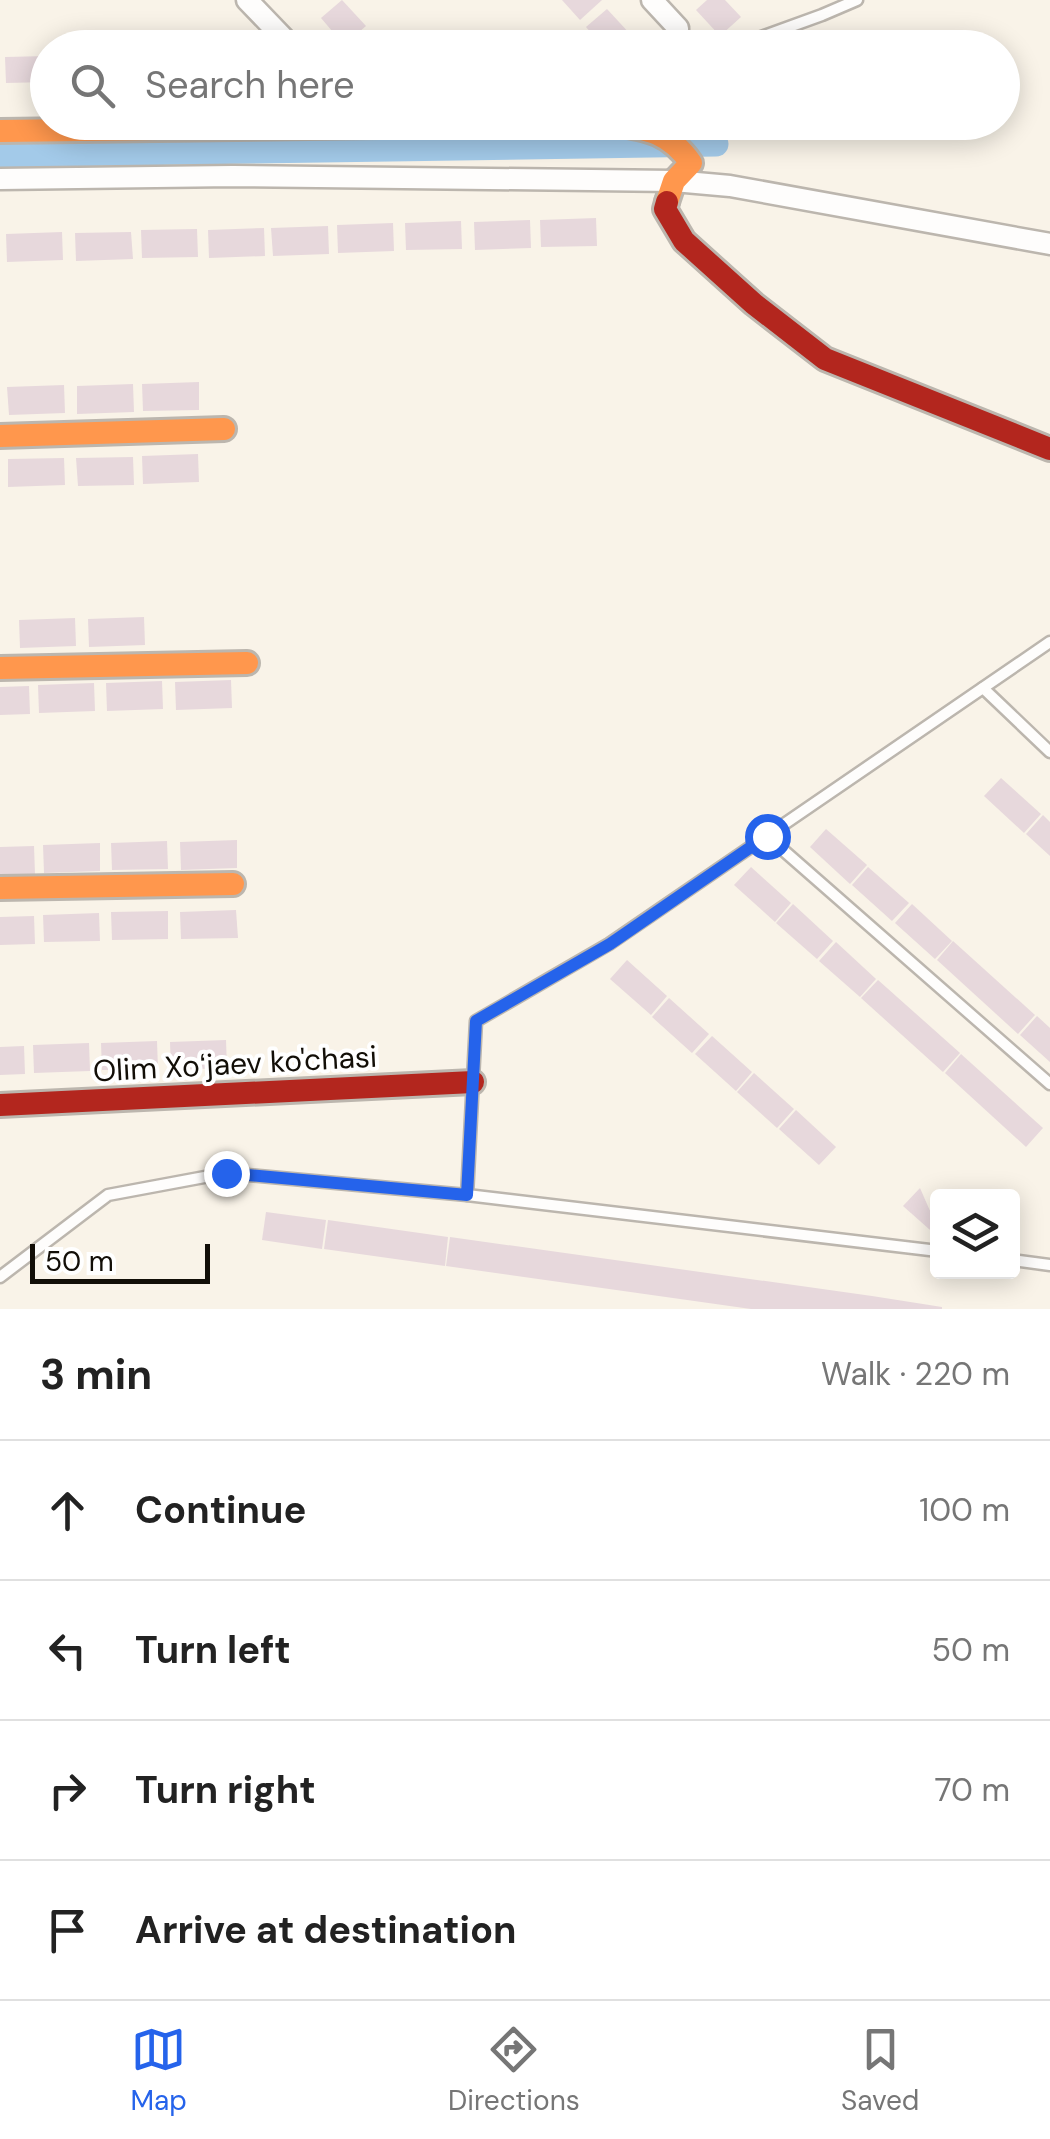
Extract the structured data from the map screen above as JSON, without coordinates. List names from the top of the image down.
{
  "streets": {
    "street": ["Olim Xoʻjaev ko'chasi"]
  },
  "scale_bar": "50 m",
  "page": {
    "search": "Search here",
    "scale": "50 m",
    "heading": ["3 min", "Walk · 220 m"],
    "list": [
      ["Continue", "100 m"],
      ["Turn left", "50 m"],
      ["Turn right", "70 m"],
      "Arrive at destination"
    ],
    "nav": ["Map", "Directions", "Saved"]
  }
}
